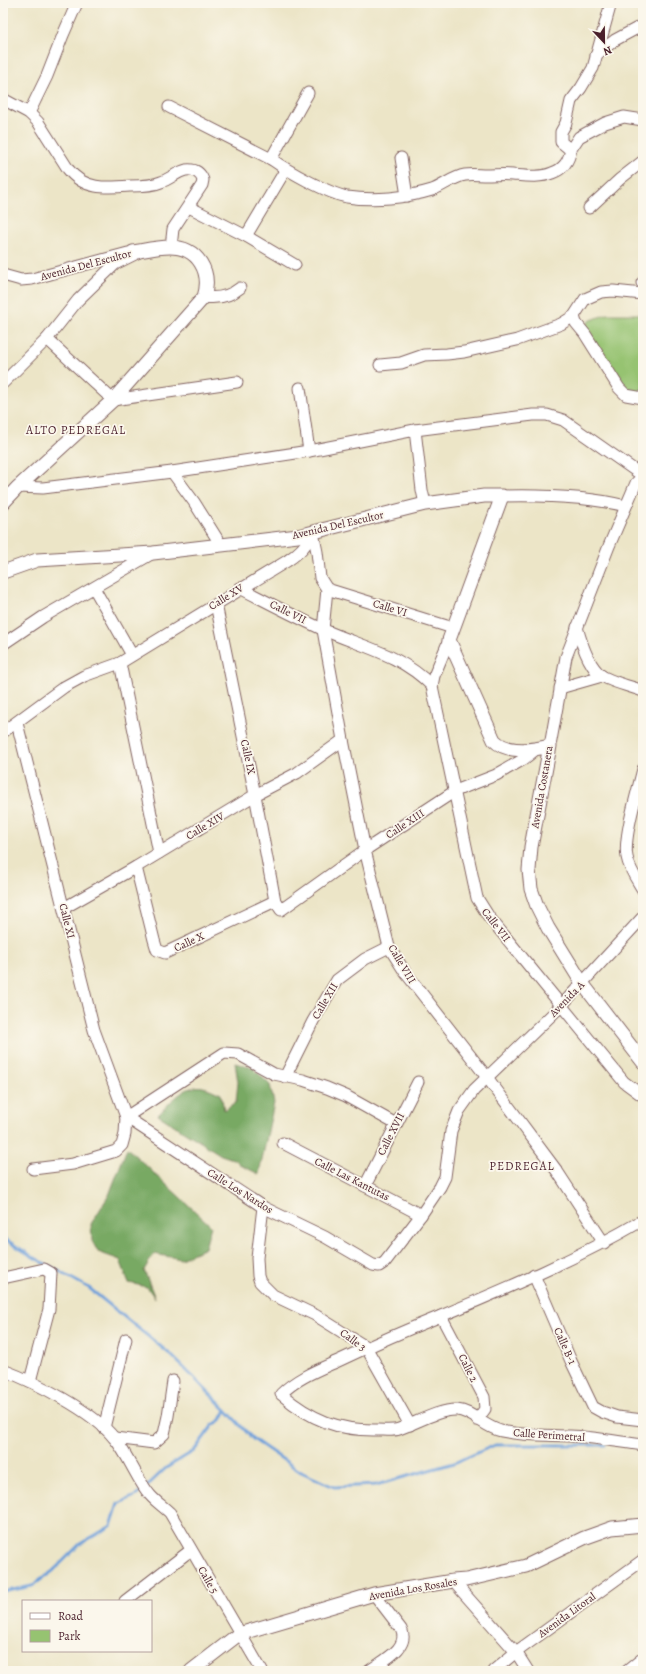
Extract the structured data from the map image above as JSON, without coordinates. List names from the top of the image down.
{
  "streets": {
    "street": [
      "Avenida Del Escultor",
      "Calle XV",
      "Calle VI",
      "Calle VII",
      "Calle IX",
      "Avenida Costanera",
      "Calle XIII",
      "Calle XIV",
      "Calle XI",
      "Calle X",
      "Calle VIII",
      "Avenida A",
      "Calle XII",
      "Calle XVII",
      "Calle Las Kantutas",
      "Calle Los Nardos",
      "Calle 3",
      "Calle B-1",
      "Calle 2",
      "Calle Perimetral",
      "Calle 5",
      "Avenida Los Rosales",
      "Avenida Litoral"
    ]
  },
  "crossings": [
    ["Avenida Del Escultor", "Calle XV"],
    ["Avenida Del Escultor", "Avenida Costanera"],
    ["Calle XV", "Calle VII"],
    ["Calle XV", "Calle IX"],
    ["Calle VI", "Calle VIII"],
    ["Calle VII", "Calle XIII"],
    ["Calle VII", "Calle VIII"],
    ["Calle VII", "Avenida A"],
    ["Calle IX", "Calle XIII"],
    ["Calle IX", "Calle XIV"],
    ["Calle IX", "Calle X"],
    ["Avenida Costanera", "Avenida A"],
    ["Calle XIII", "Calle X"],
    ["Calle XIII", "Calle VIII"],
    ["Calle XIV", "Calle XI"],
    ["Calle XIV", "Calle X"],
    ["Calle XIV", "Calle VIII"],
    ["Calle XI", "Calle Los Nardos"],
    ["Calle VIII", "Avenida A"],
    ["Calle VIII", "Calle XII"],
    ["Avenida A", "Calle Las Kantutas"],
    ["Avenida A", "Calle Los Nardos"],
    ["Calle XVII", "Calle Las Kantutas"],
    ["Calle Los Nardos", "Calle 3"],
    ["Calle 3", "Calle Perimetral"],
    ["Calle 2", "Calle Perimetral"],
    ["Calle 5", "Avenida Los Rosales"]
  ],
  "districts": ["ALTO PEDREGAL", "PEDREGAL"],
  "legend": ["Road", "Park"],
  "north": "bottom"
}
